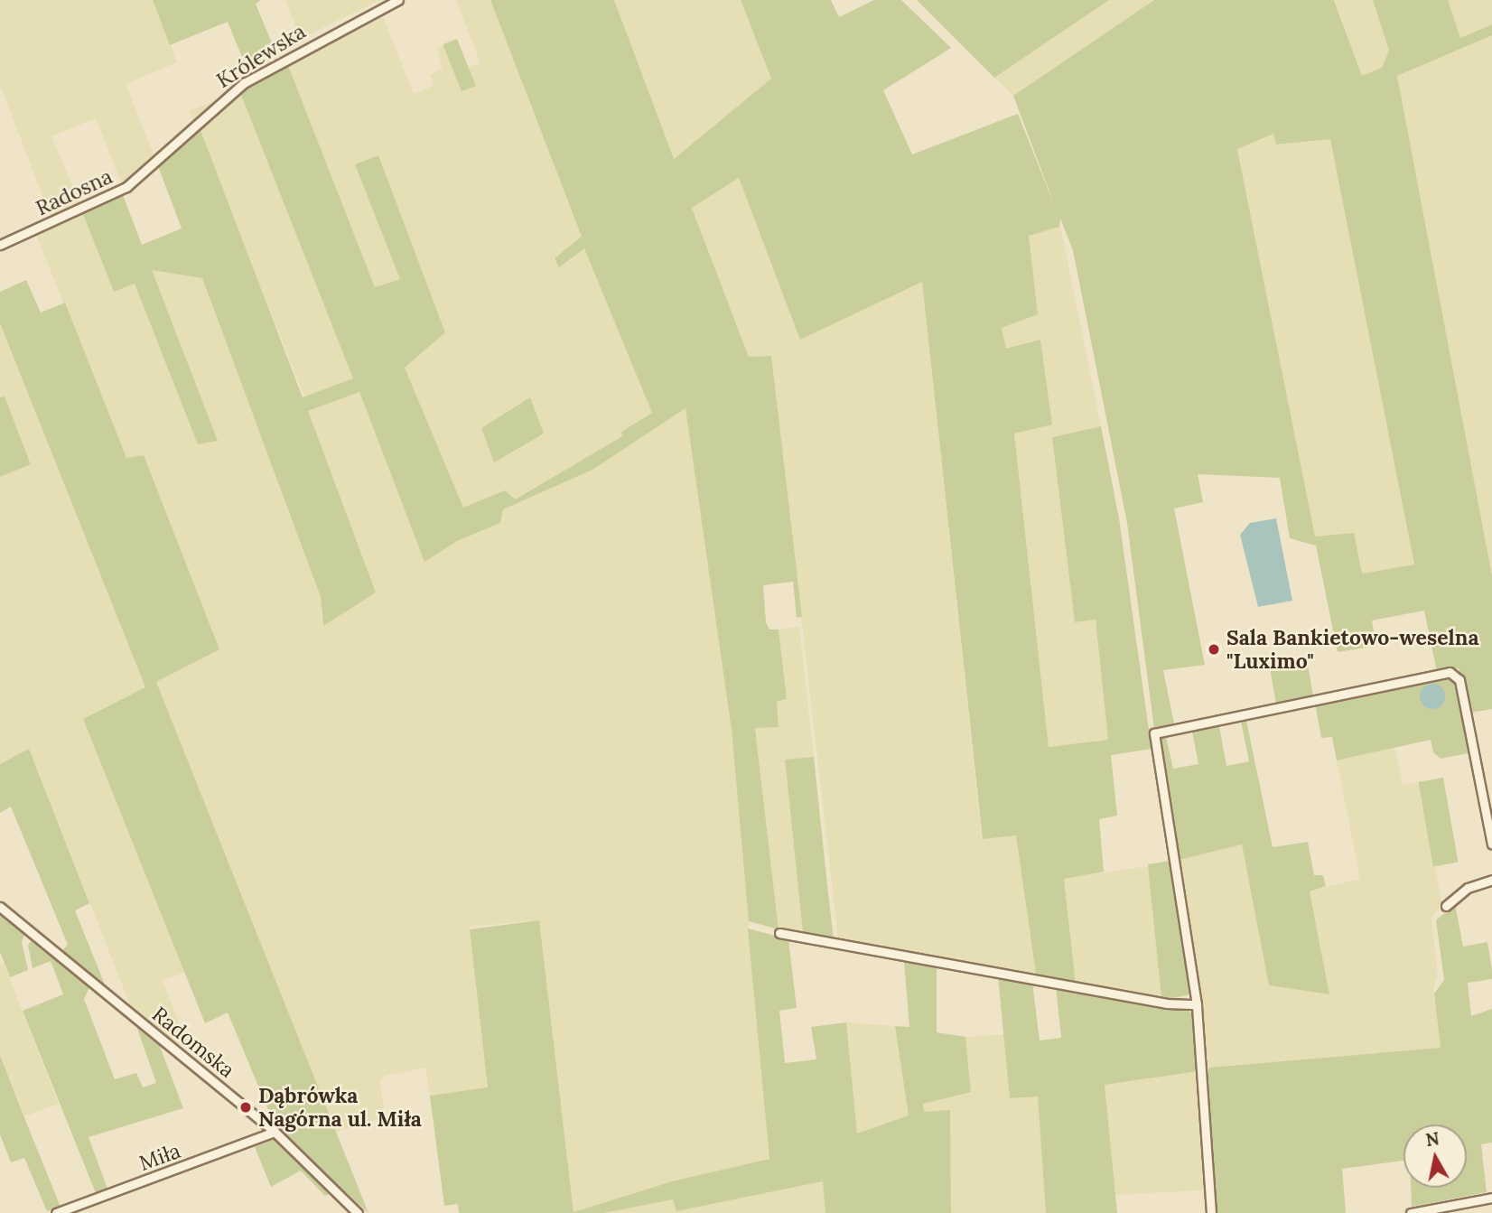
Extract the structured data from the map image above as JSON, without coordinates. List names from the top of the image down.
{
  "streets": {
    "street": [
      "Królewska",
      "Radosna",
      "Radomska",
      "Miła"
    ]
  },
  "crossings": [
    ["Królewska", "Radosna"],
    ["Radomska", "Miła"]
  ],
  "places": ["Sala Bankietowo-weselna \"Luximo\"", "Dąbrówka Nagórna ul. Miła"],
  "north": "top"
}
